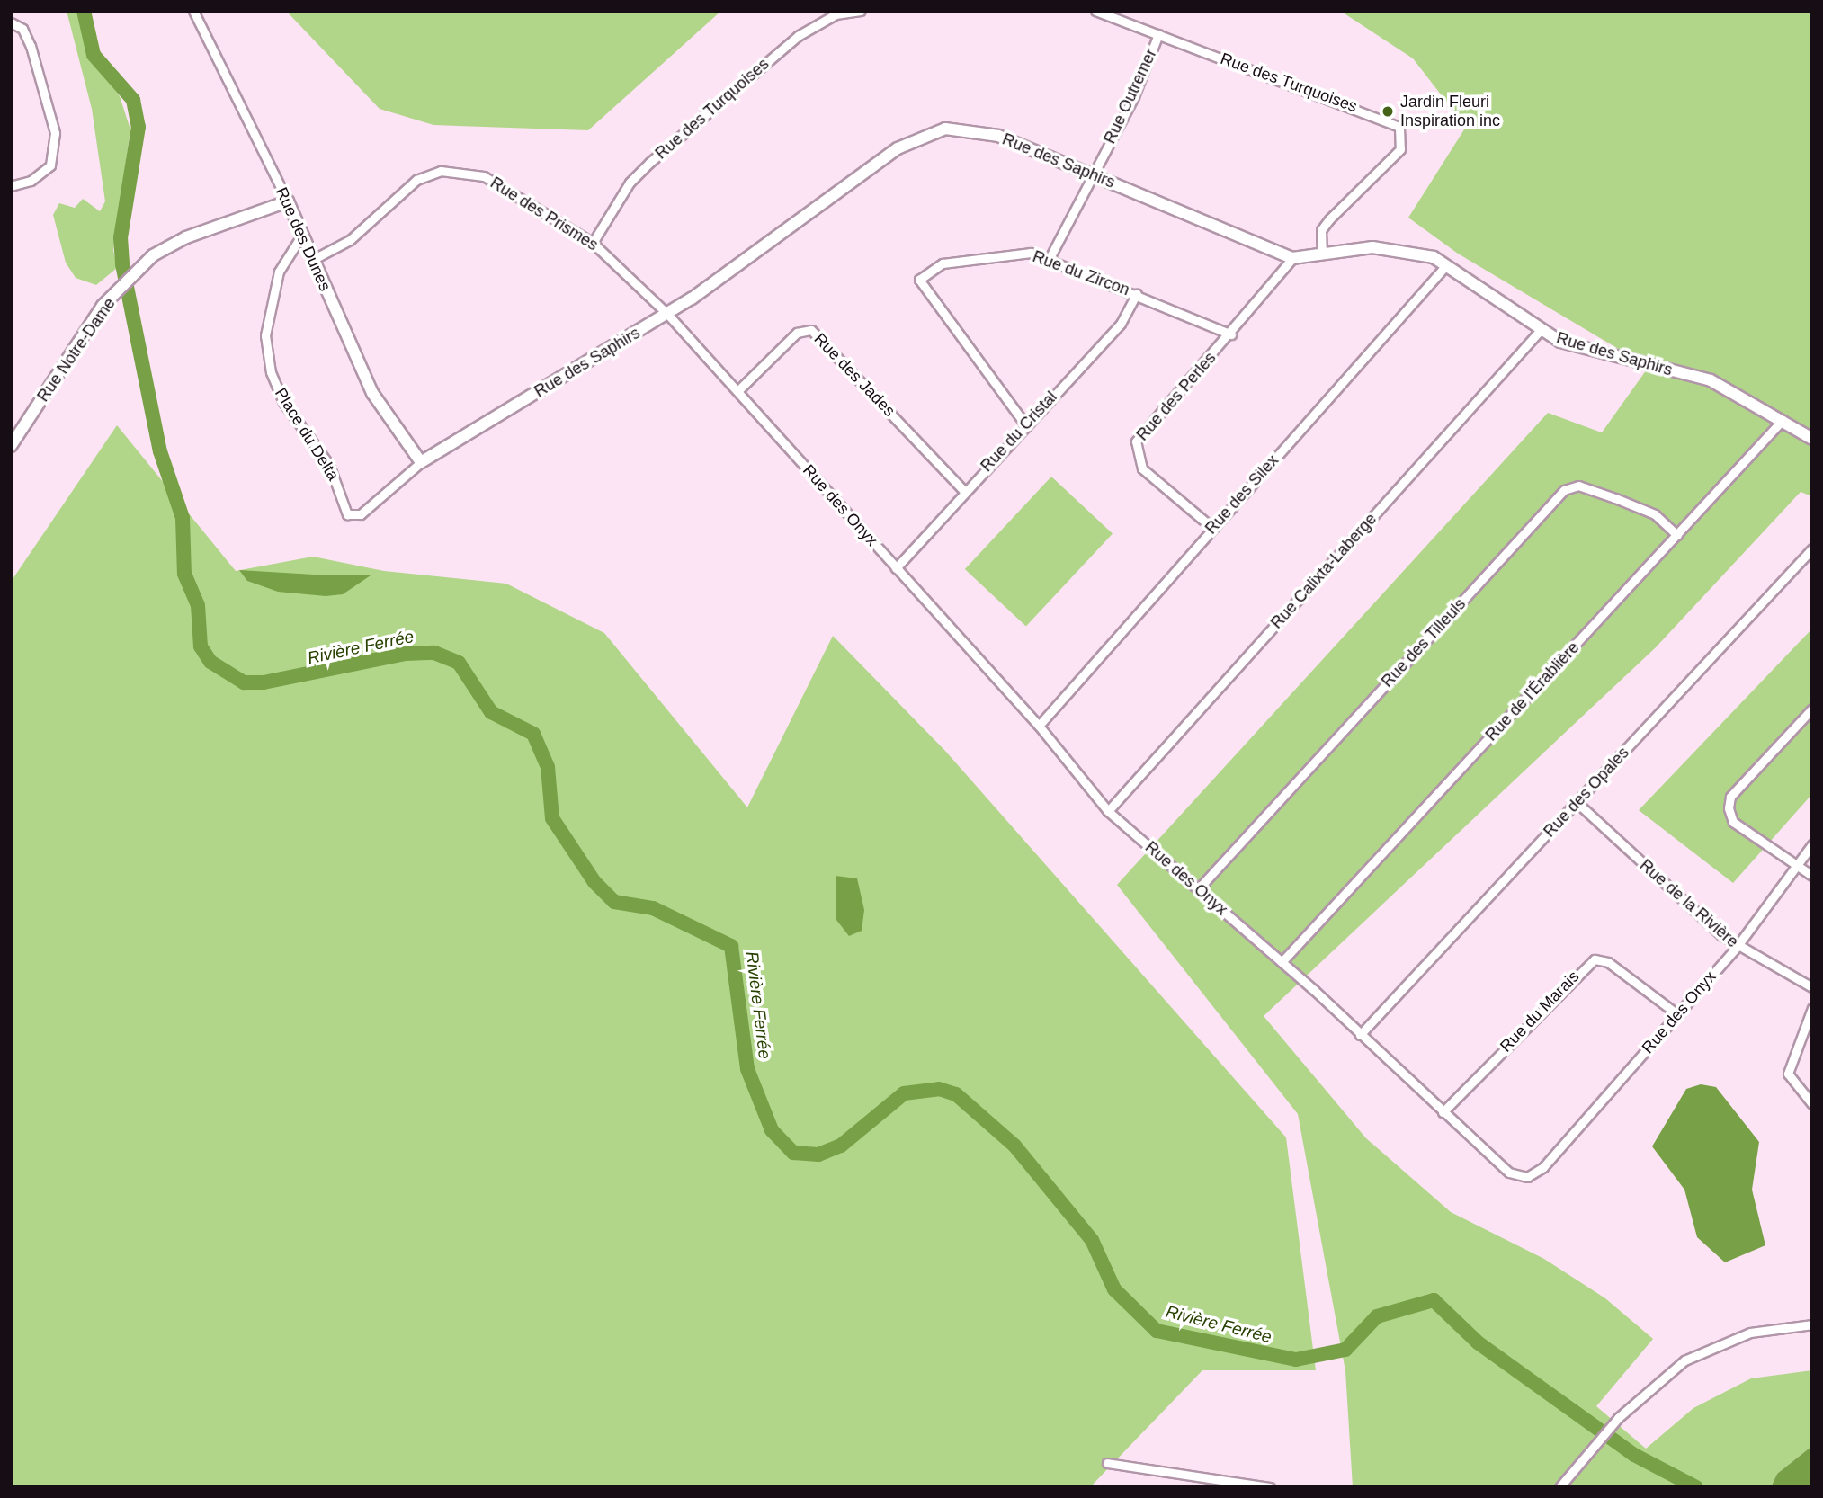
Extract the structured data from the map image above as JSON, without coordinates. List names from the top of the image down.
{
  "streets": {
    "street": [
      "Rue des Turquoises",
      "Rue Outremer",
      "Rue des Saphirs",
      "Rue des Prismes",
      "Rue des Dunes",
      "Rue du Zircon",
      "Rue Notre-Dame",
      "Rue des Jades",
      "Rue des Perles",
      "Rue du Cristal",
      "Place du Delta",
      "Rue des Silex",
      "Rue des Onyx",
      "Rue Calixta-Laberge",
      "Rue des Tilleuls",
      "Rue de l'Érablière",
      "Rue des Opales",
      "Rue de la Rivière",
      "Rue du Marais"
    ]
  },
  "crossings": [
    ["Rue des Turquoises", "Rue Outremer"],
    ["Rue des Turquoises", "Rue des Saphirs"],
    ["Rue des Turquoises", "Rue des Prismes"],
    ["Rue Outremer", "Rue des Saphirs"],
    ["Rue Outremer", "Rue du Zircon"],
    ["Rue des Saphirs", "Rue des Prismes"],
    ["Rue des Saphirs", "Rue des Dunes"],
    ["Rue des Saphirs", "Rue des Perles"],
    ["Rue des Saphirs", "Place du Delta"],
    ["Rue des Saphirs", "Rue des Silex"],
    ["Rue des Saphirs", "Rue des Onyx"],
    ["Rue des Saphirs", "Rue Calixta-Laberge"],
    ["Rue des Saphirs", "Rue de l'Érablière"],
    ["Rue des Prismes", "Rue des Dunes"],
    ["Rue des Prismes", "Rue des Onyx"],
    ["Rue des Dunes", "Rue Notre-Dame"],
    ["Rue des Dunes", "Place du Delta"],
    ["Rue du Zircon", "Rue des Perles"],
    ["Rue du Zircon", "Rue du Cristal"],
    ["Rue des Jades", "Rue du Cristal"],
    ["Rue des Jades", "Rue des Onyx"],
    ["Rue des Perles", "Rue des Silex"],
    ["Rue du Cristal", "Rue des Onyx"],
    ["Rue des Silex", "Rue des Onyx"],
    ["Rue des Onyx", "Rue Calixta-Laberge"],
    ["Rue des Onyx", "Rue des Tilleuls"],
    ["Rue des Onyx", "Rue de l'Érablière"],
    ["Rue des Onyx", "Rue des Opales"],
    ["Rue des Onyx", "Rue de la Rivière"],
    ["Rue des Onyx", "Rue du Marais"],
    ["Rue des Tilleuls", "Rue de l'Érablière"],
    ["Rue des Opales", "Rue de la Rivière"]
  ],
  "water": ["Rivière Ferrée"],
  "places": ["Jardin Fleuri Inspiration inc"]
}
